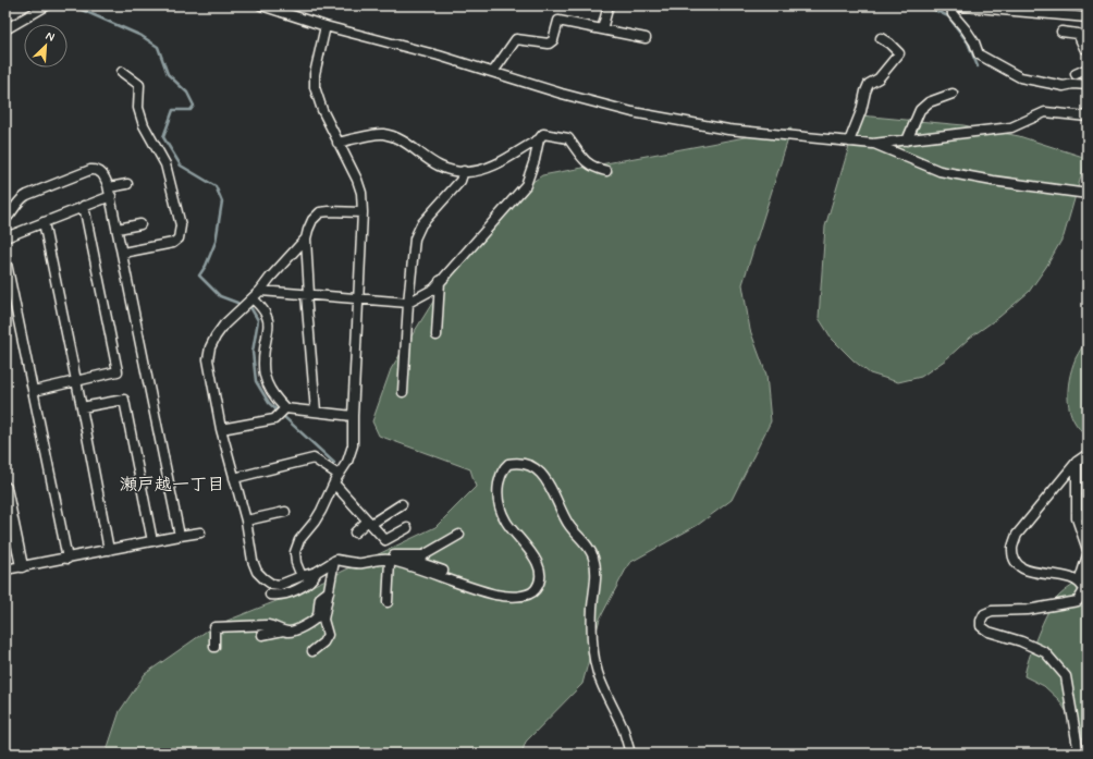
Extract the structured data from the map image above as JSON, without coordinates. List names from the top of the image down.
{
  "districts": ["瀬戸越一丁目"],
  "north": "top right"
}
